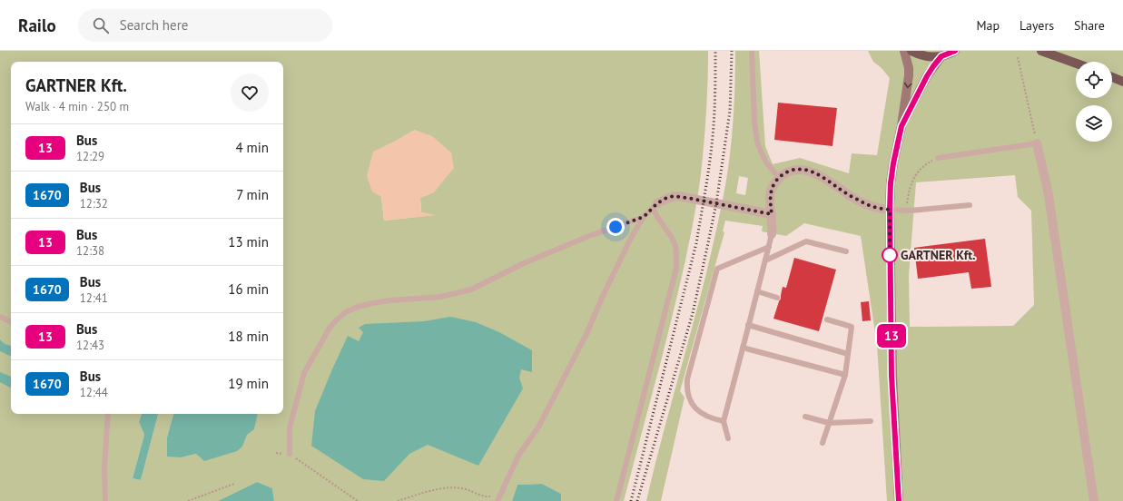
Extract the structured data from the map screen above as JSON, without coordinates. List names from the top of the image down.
{
  "places": ["GARTNER Kft."],
  "lines": ["bus line 13"],
  "page": {
    "header": "Railo",
    "search": "Search here",
    "nav": ["Map", "Layers", "Share"],
    "on_map": "13",
    "heading": ["GARTNER Kft.", "Walk · 4 min · 250 m"],
    "list": [
      {
        "mark": "13",
        "name": "Bus",
        "note": "12:29",
        "value": "4 min"
      },
      {
        "mark": "1670",
        "name": "Bus",
        "note": "12:32",
        "value": "7 min"
      },
      {
        "mark": "13",
        "name": "Bus",
        "note": "12:38",
        "value": "13 min"
      },
      {
        "mark": "1670",
        "name": "Bus",
        "note": "12:41",
        "value": "16 min"
      },
      {
        "mark": "13",
        "name": "Bus",
        "note": "12:43",
        "value": "18 min"
      },
      {
        "mark": "1670",
        "name": "Bus",
        "note": "12:44",
        "value": "19 min"
      }
    ]
  }
}
